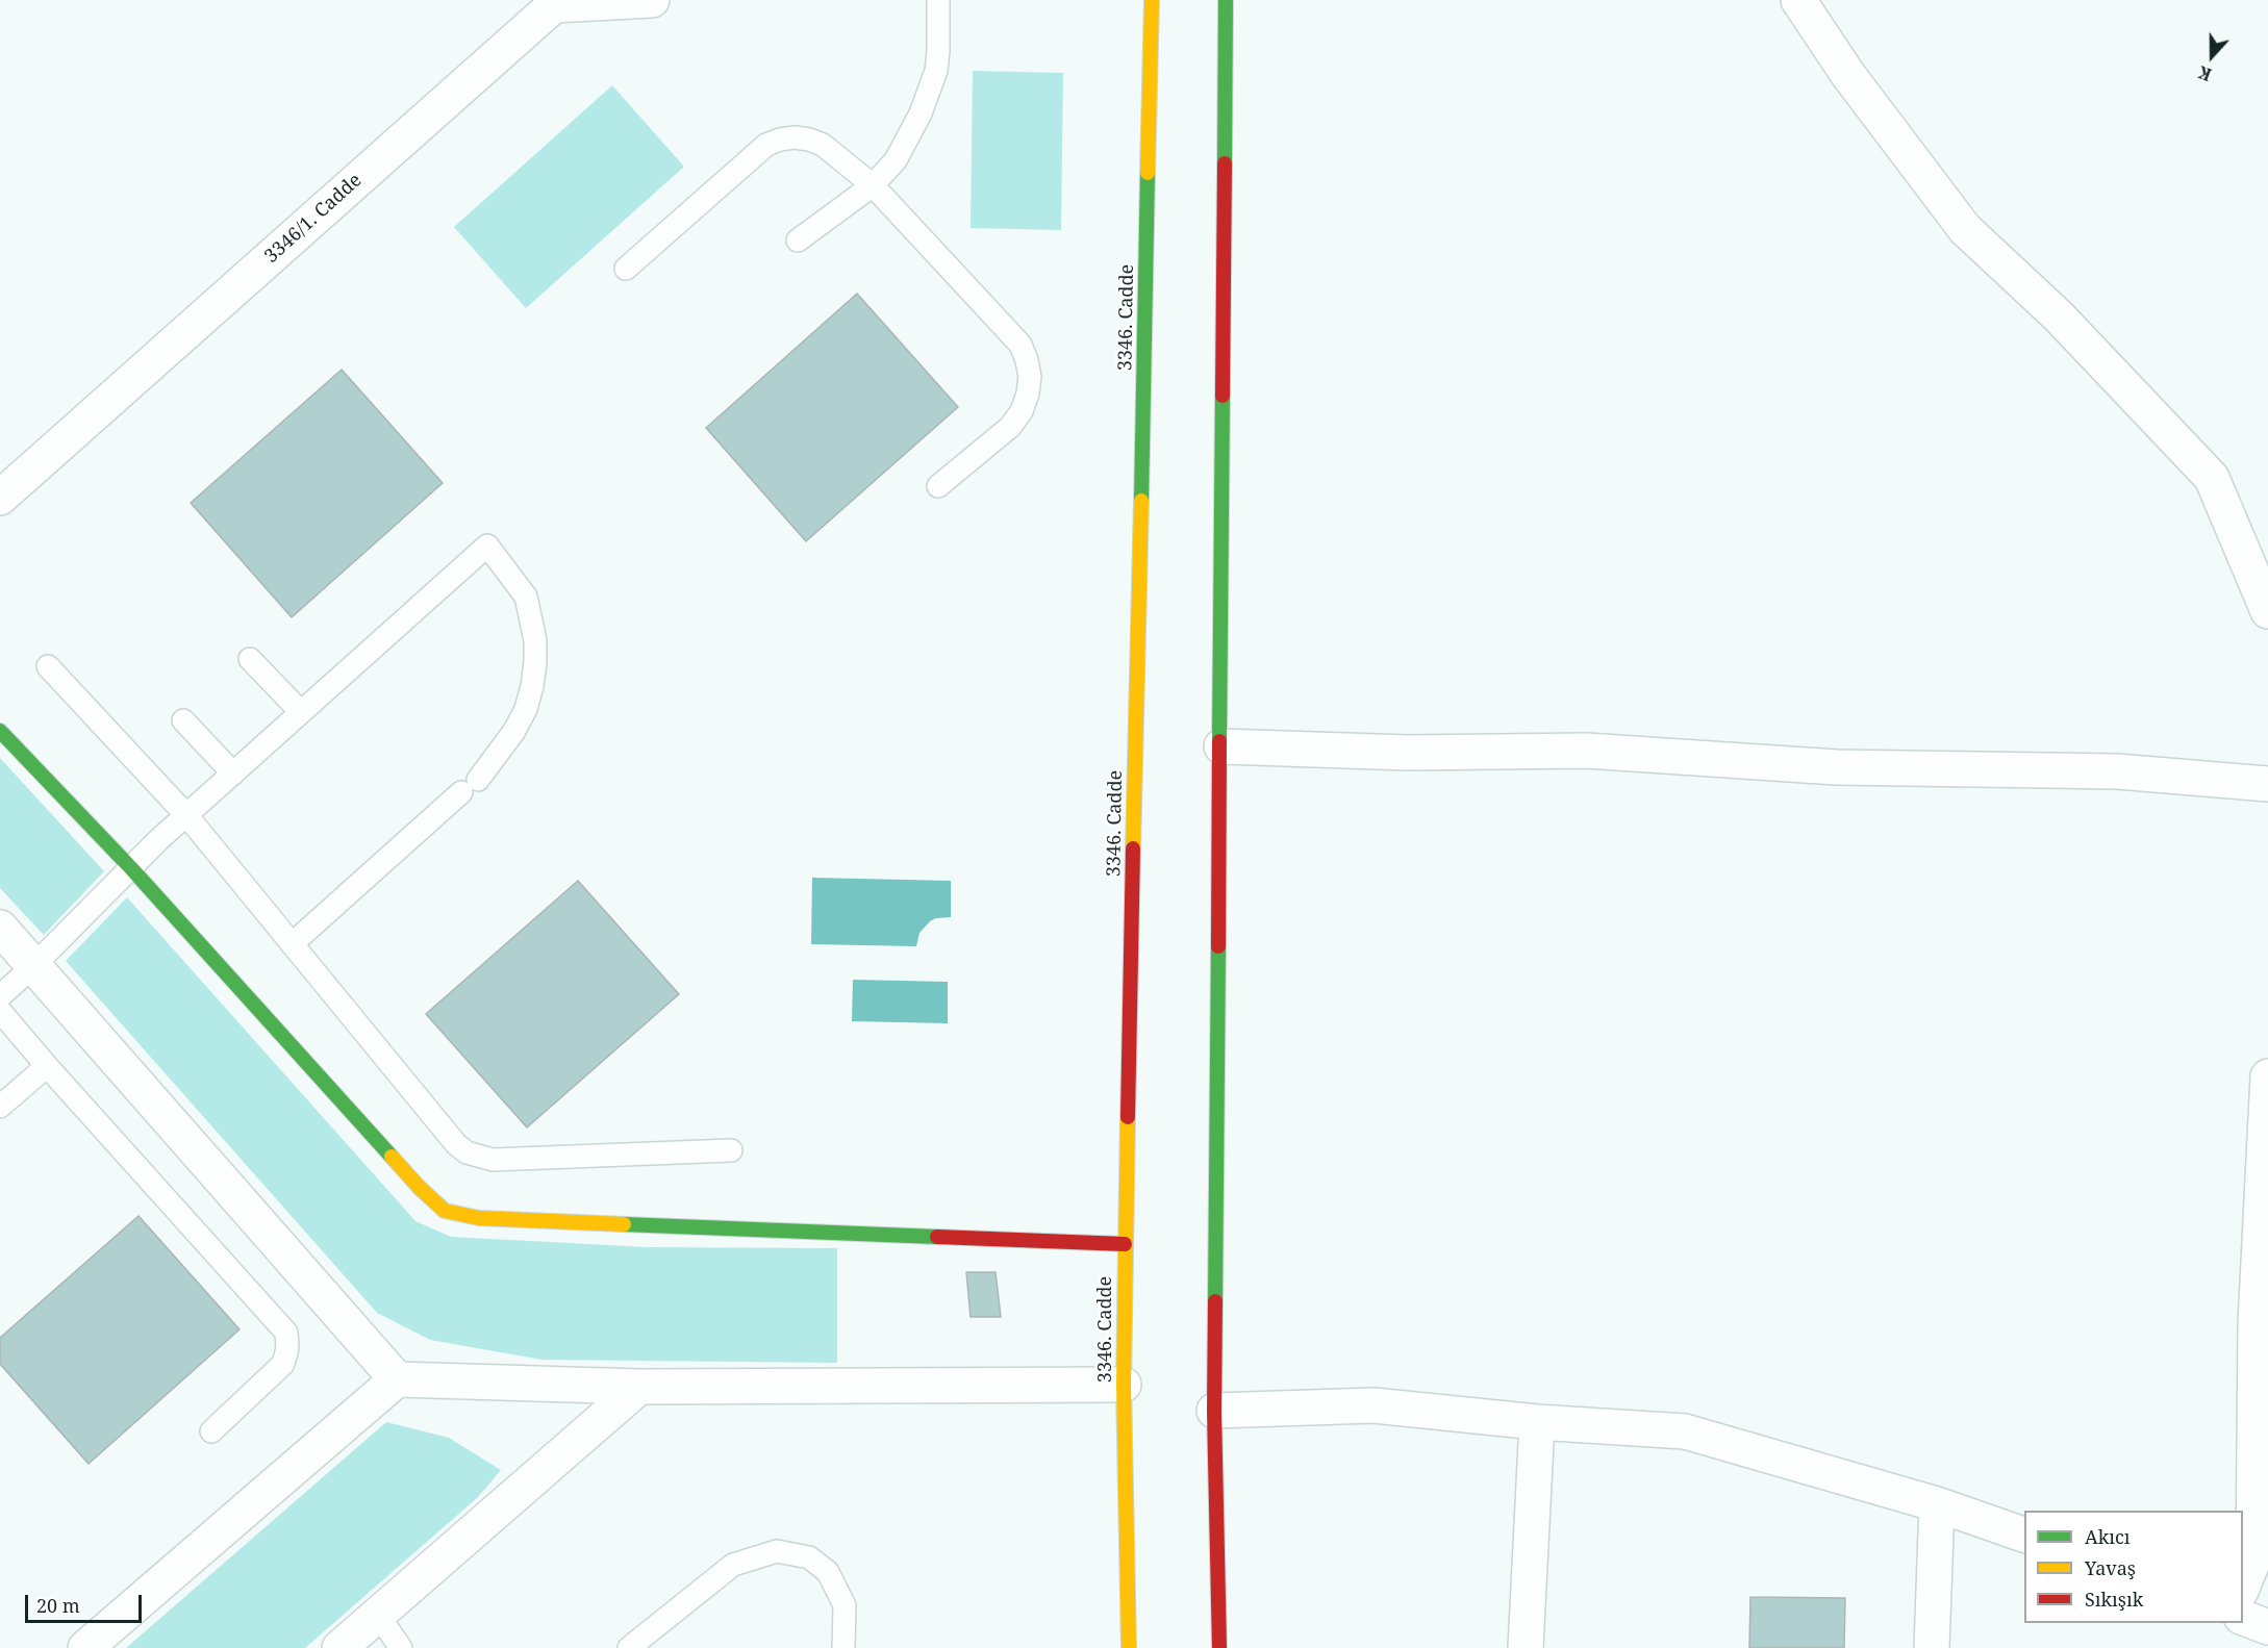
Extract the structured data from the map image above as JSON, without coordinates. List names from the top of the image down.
{
  "streets": {
    "street": ["3346/1. Cadde", "3346. Cadde"]
  },
  "legend": ["Akıcı", "Yavaş", "Sıkışık"],
  "scale_bar": "20 m",
  "north": "bottom"
}
